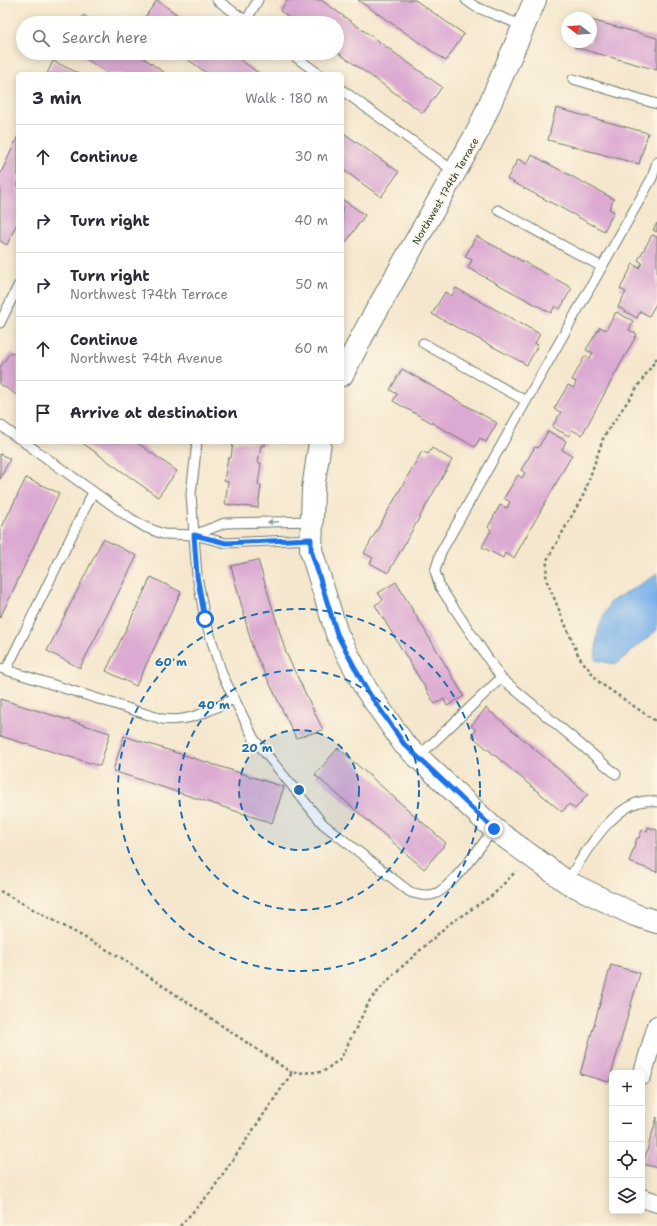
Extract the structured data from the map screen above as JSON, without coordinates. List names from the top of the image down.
{
  "streets": {
    "street": ["Northwest 174th Terrace"]
  },
  "north": "left",
  "page": {
    "search": "Search here",
    "heading": ["3 min", "Walk · 180 m"],
    "list": [
      ["Continue", "30 m"],
      ["Turn right", "40 m"],
      ["Turn right", "Northwest 174th Terrace", "50 m"],
      ["Continue", "Northwest 74th Avenue", "60 m"],
      "Arrive at destination"
    ],
    "map_buttons": ["+", "−"]
  },
  "rings": ["60 m", "40 m", "20 m"]
}
